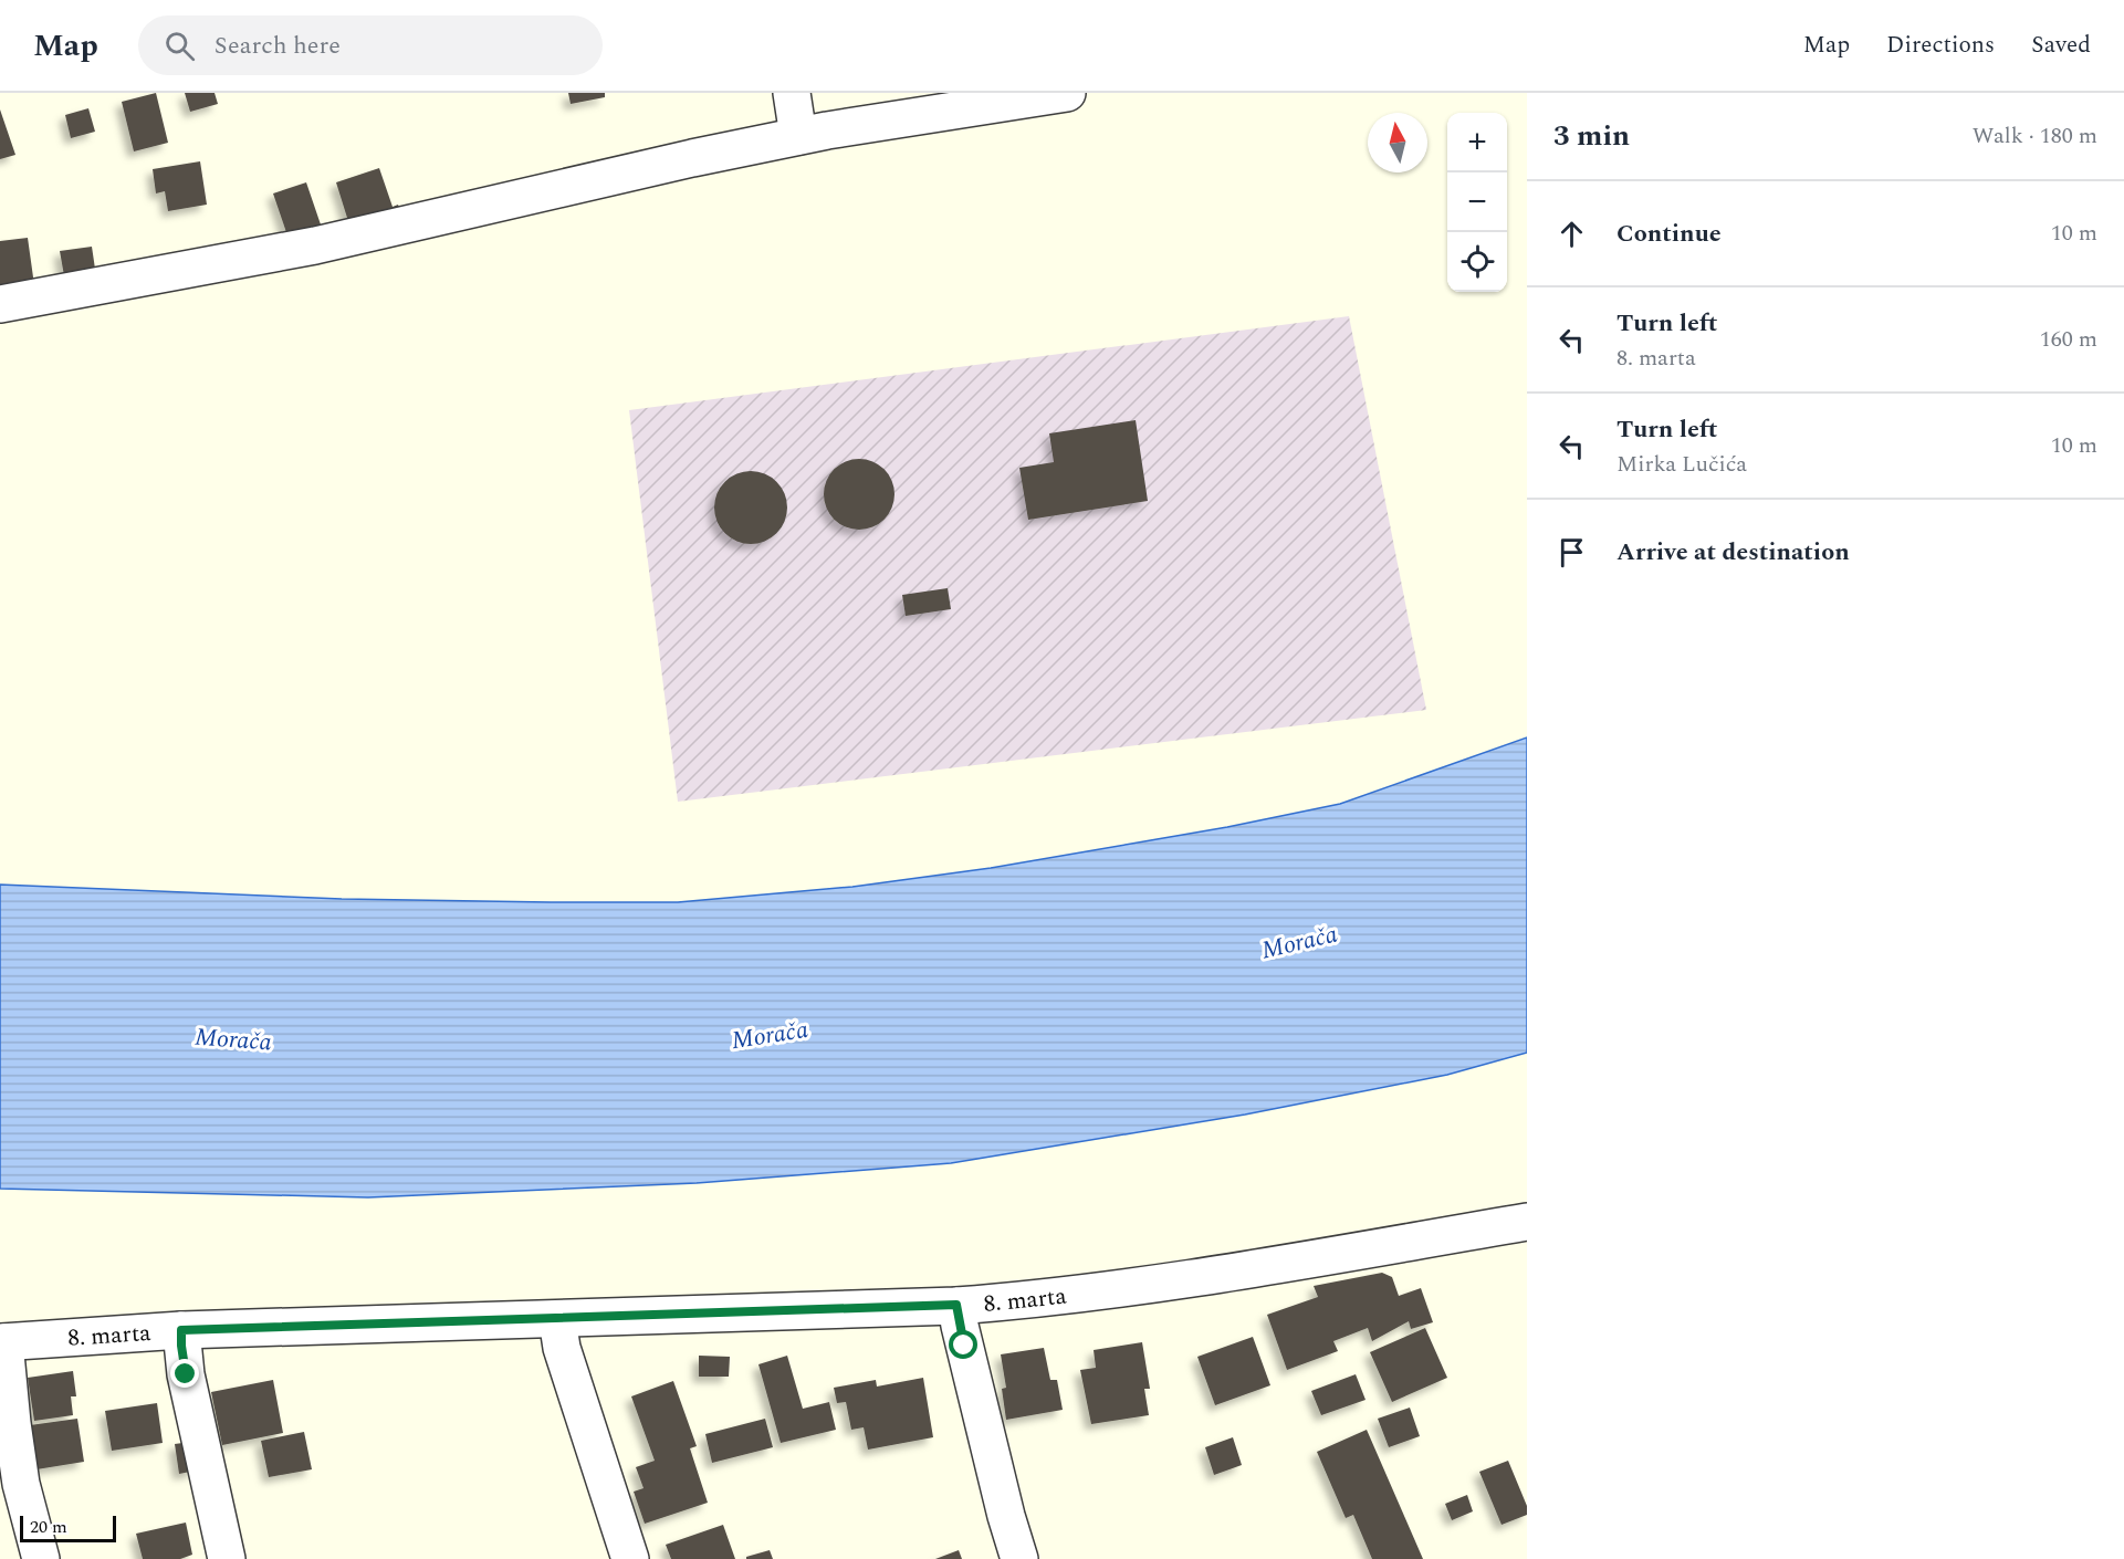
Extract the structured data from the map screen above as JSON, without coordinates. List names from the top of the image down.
{
  "streets": {
    "street": ["8. marta"]
  },
  "water": ["Morača"],
  "scale_bar": "20 m",
  "north": "top",
  "page": {
    "header": "Map",
    "search": "Search here",
    "nav": ["Map", "Directions", "Saved"],
    "heading": ["3 min", "Walk · 180 m"],
    "map_buttons": ["+", "−"],
    "list": [
      ["Continue", "10 m"],
      ["Turn left", "8. marta", "160 m"],
      ["Turn left", "Mirka Lučića", "10 m"],
      "Arrive at destination"
    ],
    "scale": "20 m"
  }
}
